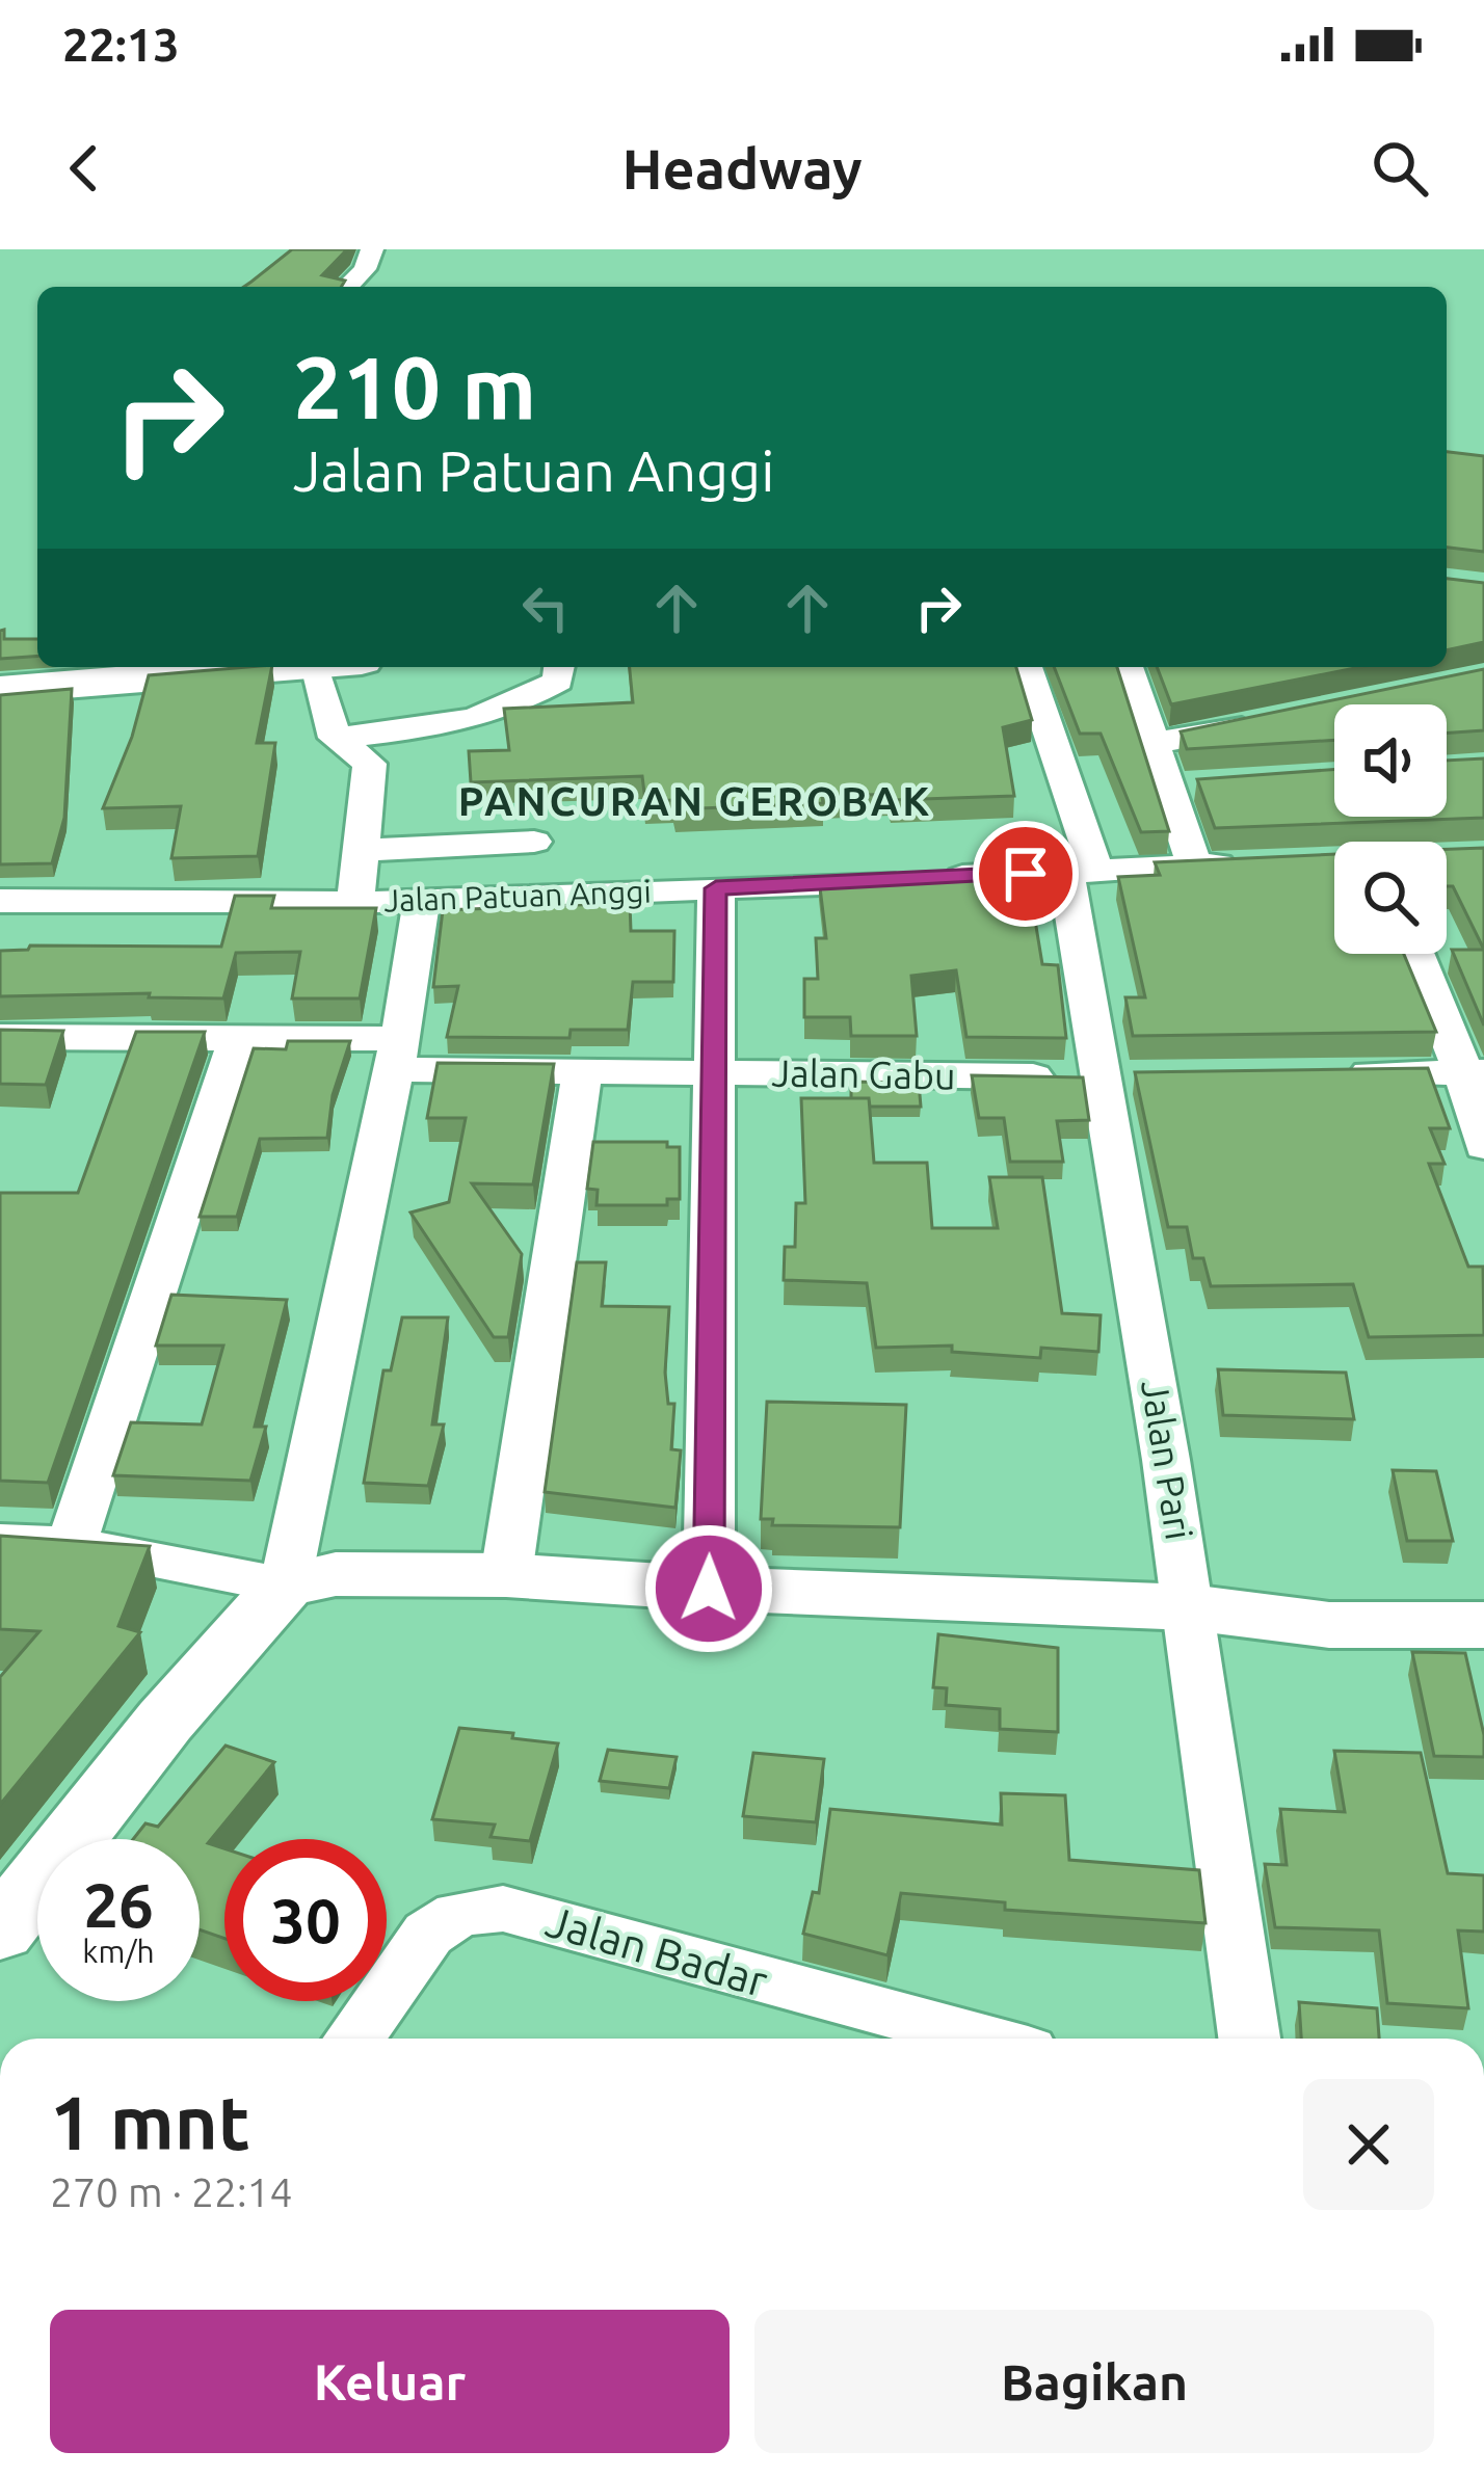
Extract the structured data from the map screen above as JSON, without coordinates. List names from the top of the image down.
{
  "streets": {
    "street": [
      "Jalan Patuan Anggi",
      "Jalan Gabu",
      "Jalan Pari",
      "Jalan Badar"
    ]
  },
  "crossings": [
    ["Jalan Patuan Anggi", "Jalan Pari"],
    ["Jalan Gabu", "Jalan Pari"]
  ],
  "districts": ["PANCURAN GEROBAK"],
  "page": {
    "status": "22:13",
    "header": "Headway",
    "turn": ["210 m", "Jalan Patuan Anggi"],
    "speed": "26 km/h",
    "limit": "30",
    "heading": ["1 mnt", "270 m · 22:14"],
    "buttons": ["Keluar", "Bagikan"]
  }
}
